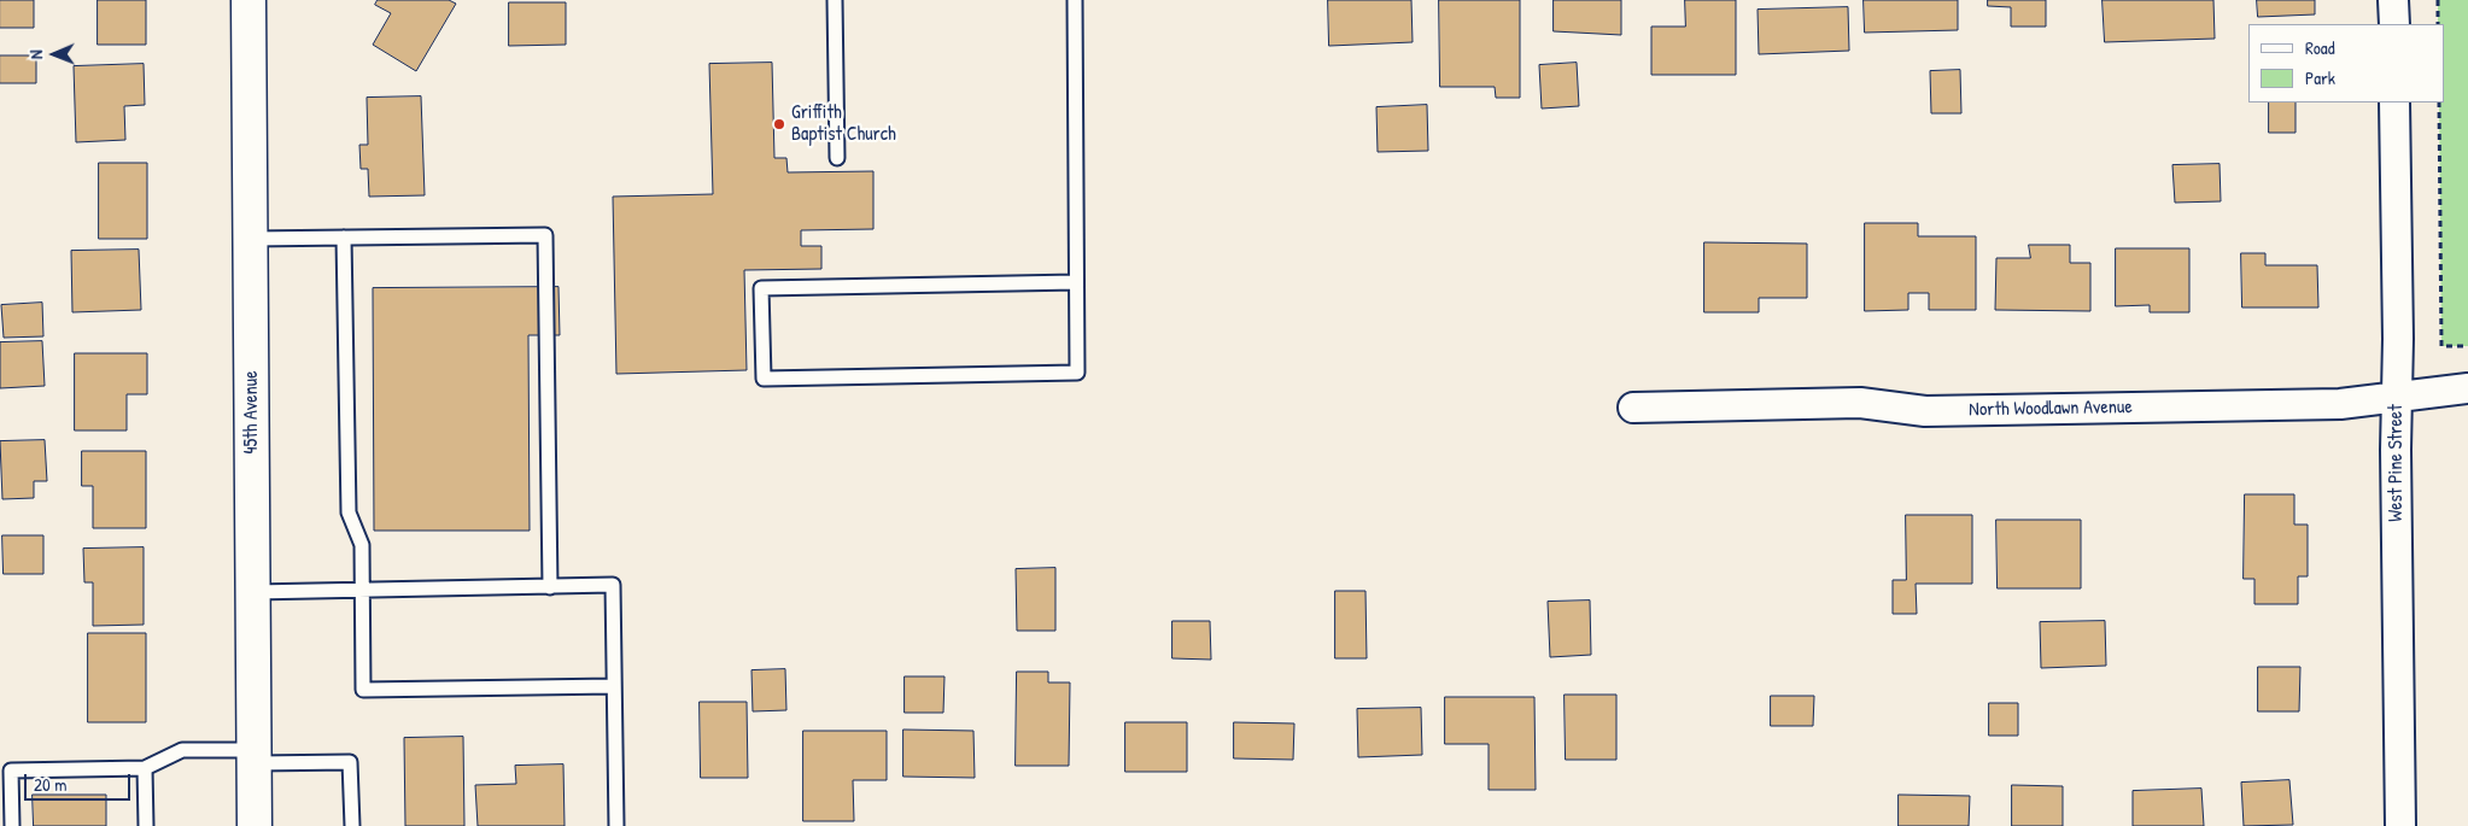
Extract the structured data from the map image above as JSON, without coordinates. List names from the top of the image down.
{
  "streets": {
    "main road": ["45th Avenue"],
    "street": ["North Woodlawn Avenue", "West Pine Street"]
  },
  "crossings": [
    ["North Woodlawn Avenue", "West Pine Street"]
  ],
  "places": ["Griffith Baptist Church"],
  "legend": ["Road", "Park"],
  "scale_bar": "20 m",
  "north": "left"
}
